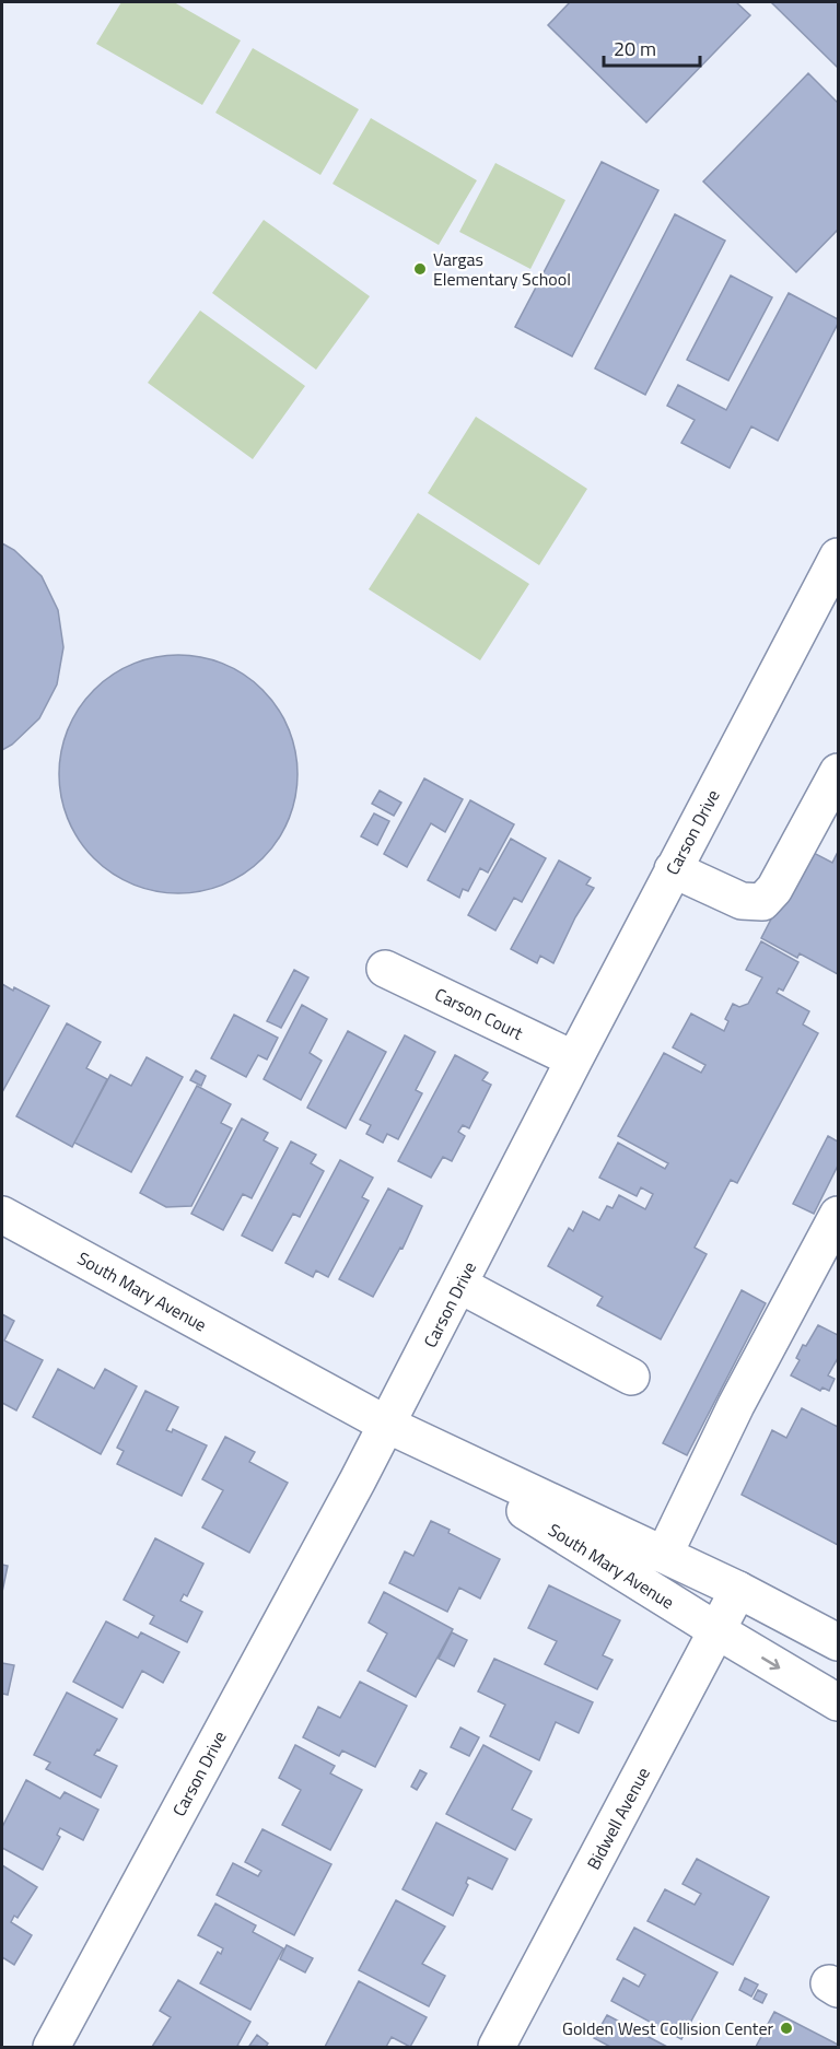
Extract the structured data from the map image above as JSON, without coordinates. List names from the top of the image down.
{
  "streets": {
    "street": [
      "Carson Drive",
      "Carson Court",
      "South Mary Avenue",
      "Bidwell Avenue"
    ]
  },
  "crossings": [
    ["Carson Drive", "Carson Court"],
    ["Carson Drive", "South Mary Avenue"],
    ["South Mary Avenue", "Bidwell Avenue"]
  ],
  "places": ["Vargas Elementary School", "Golden West Collision Center"],
  "scale_bar": "20 m"
}
